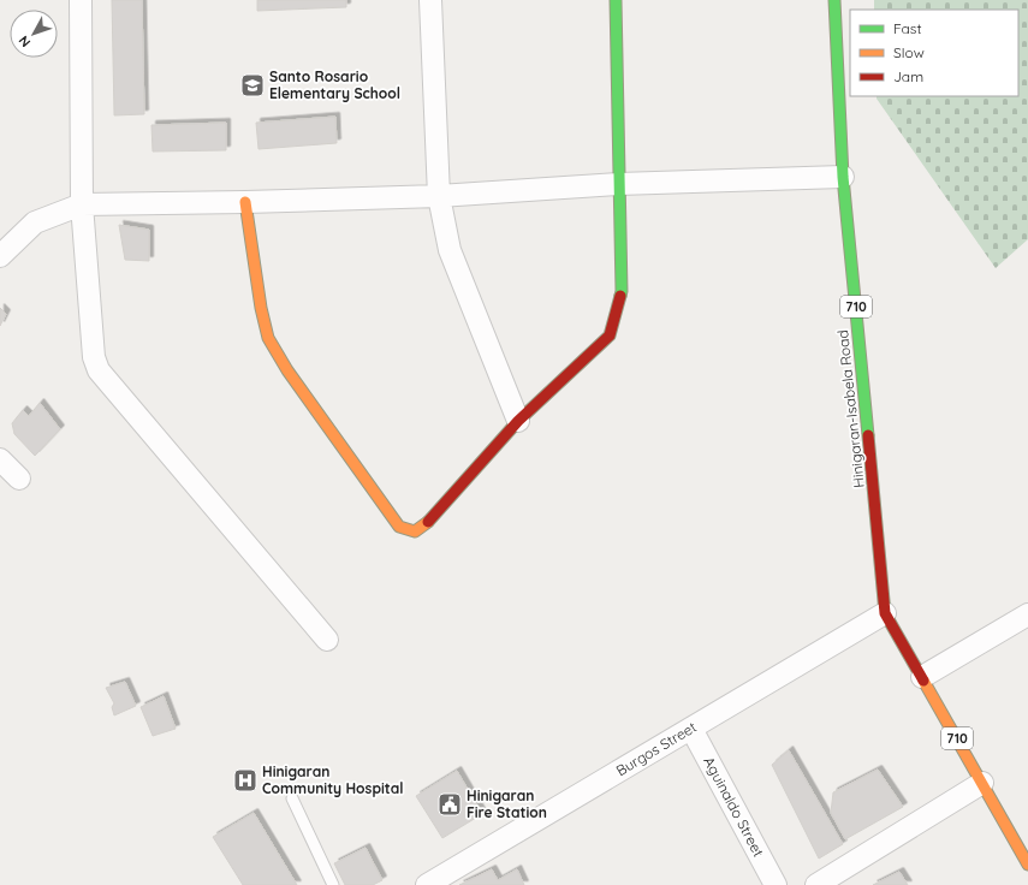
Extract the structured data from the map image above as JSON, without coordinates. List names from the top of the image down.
{
  "streets": {
    "street": [
      "710",
      "Hinigaran-Isabela Road",
      "Burgos Street",
      "Aguinaldo Street"
    ]
  },
  "crossings": [
    ["710", "Hinigaran-Isabela Road"],
    ["710", "Burgos Street"],
    ["Hinigaran-Isabela Road", "Burgos Street"],
    ["Burgos Street", "Aguinaldo Street"]
  ],
  "places": {
    "school or university": ["Santo Rosario Elementary School"],
    "hospital": ["Hinigaran Community Hospital"],
    "public building": ["Hinigaran Fire Station"]
  },
  "legend": ["Fast", "Slow", "Jam"],
  "north": "bottom left"
}
